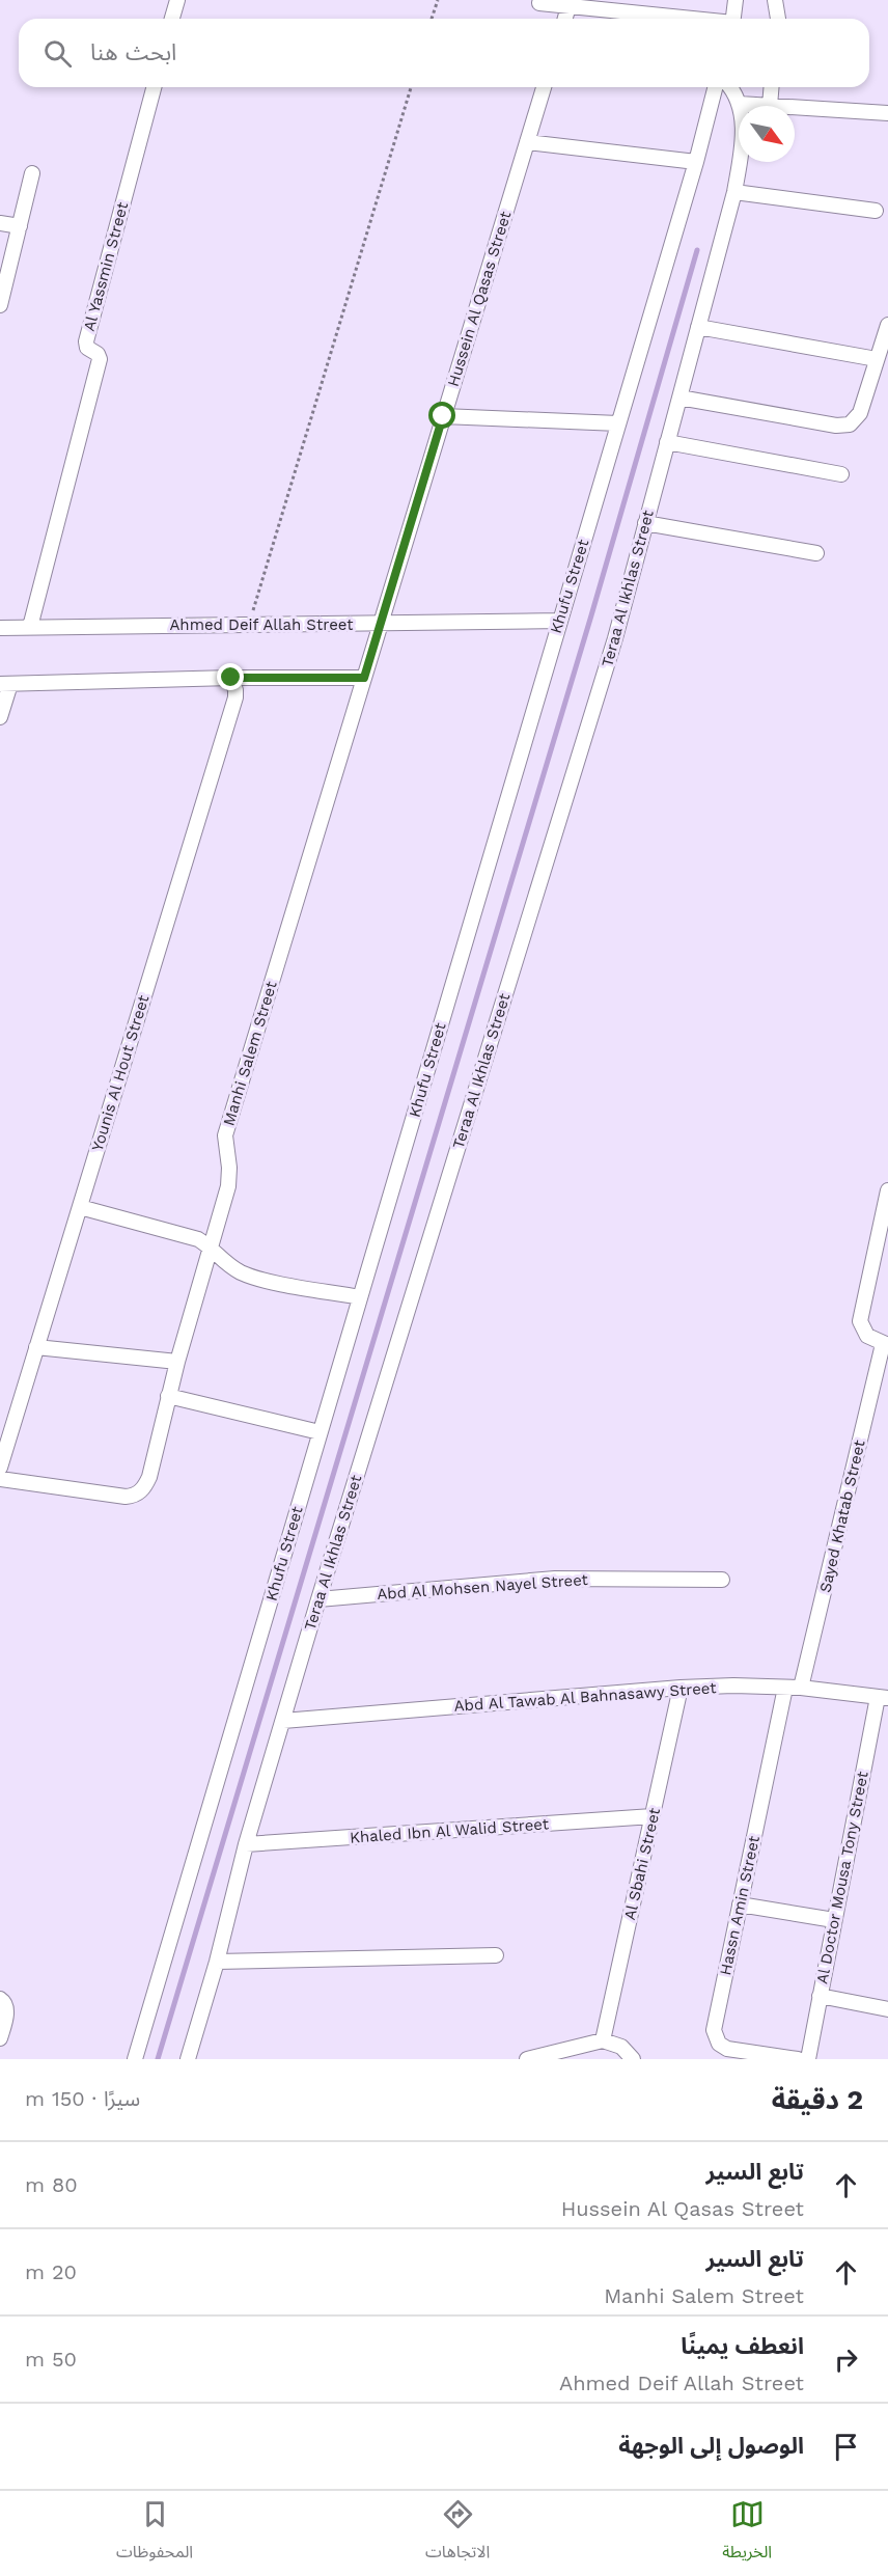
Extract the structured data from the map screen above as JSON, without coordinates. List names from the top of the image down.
{
  "streets": {
    "street": [
      "Al Yassmin Street",
      "Hussein Al Qasas Street",
      "Khufu Street",
      "Teraa Al Ikhlas Street",
      "Ahmed Deif Allah Street",
      "Manhi Salem Street",
      "Younis Al Hout Street",
      "Sayed Khatab Street",
      "Abd Al Mohsen Nayel Street",
      "Abd Al Tawab Al Bahnasawy Street",
      "Khaled Ibn Al Walid Street",
      "Al Sbahi Street",
      "Al Doctor Mousa Tony Street",
      "Hassn Amin Street"
    ]
  },
  "crossings": [
    ["Al Yassmin Street", "Ahmed Deif Allah Street"],
    ["Hussein Al Qasas Street", "Ahmed Deif Allah Street"],
    ["Hussein Al Qasas Street", "Manhi Salem Street"],
    ["Khufu Street", "Ahmed Deif Allah Street"],
    ["Teraa Al Ikhlas Street", "Abd Al Mohsen Nayel Street"],
    ["Teraa Al Ikhlas Street", "Abd Al Tawab Al Bahnasawy Street"],
    ["Teraa Al Ikhlas Street", "Khaled Ibn Al Walid Street"],
    ["Ahmed Deif Allah Street", "Manhi Salem Street"],
    ["Sayed Khatab Street", "Abd Al Tawab Al Bahnasawy Street"],
    ["Abd Al Tawab Al Bahnasawy Street", "Al Sbahi Street"],
    ["Abd Al Tawab Al Bahnasawy Street", "Al Doctor Mousa Tony Street"],
    ["Abd Al Tawab Al Bahnasawy Street", "Hassn Amin Street"],
    ["Khaled Ibn Al Walid Street", "Al Sbahi Street"]
  ],
  "north": "bottom right",
  "page": {
    "search": "ابحث هنا",
    "heading": ["2 دقيقة", "سيرًا · 150 m"],
    "list": [
      ["تابع السير", "Hussein Al Qasas Street", "80 m"],
      ["تابع السير", "Manhi Salem Street", "20 m"],
      ["انعطف يمينًا", "Ahmed Deif Allah Street", "50 m"],
      "الوصول إلى الوجهة"
    ],
    "nav": ["الخريطة", "الاتجاهات", "المحفوظات"]
  }
}
